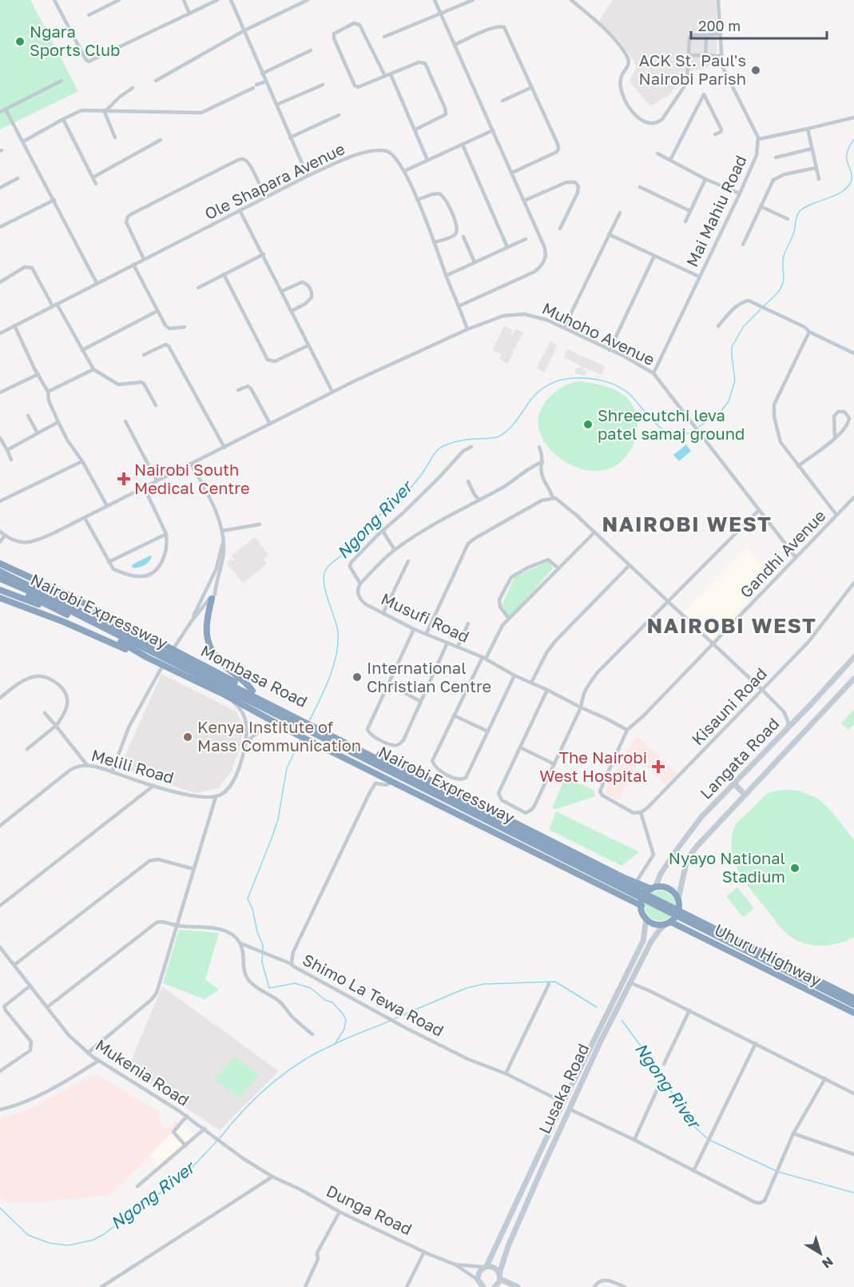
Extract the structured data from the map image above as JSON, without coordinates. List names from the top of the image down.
{
  "streets": {
    "highway": ["Nairobi Expressway", "Mombasa Road", "Uhuru Highway"],
    "main road": ["Langata Road", "Lusaka Road"],
    "street": [
      "Ole Shapara Avenue",
      "Mai Mahiu Road",
      "Muhoho Avenue",
      "Gandhi Avenue",
      "Musufi Road",
      "Kisauni Road",
      "Melili Road",
      "Shimo La Tewa Road",
      "Mukenia Road",
      "Dunga Road"
    ]
  },
  "crossings": [
    ["Ole Shapara Avenue", "Muhoho Avenue"],
    ["Mai Mahiu Road", "Muhoho Avenue"],
    ["Muhoho Avenue", "Gandhi Avenue"],
    ["Gandhi Avenue", "Musufi Road"],
    ["Mombasa Road", "Langata Road"],
    ["Mombasa Road", "Uhuru Highway"],
    ["Mombasa Road", "Shimo La Tewa Road"],
    ["Mombasa Road", "Lusaka Road"],
    ["Langata Road", "Uhuru Highway"],
    ["Langata Road", "Lusaka Road"],
    ["Uhuru Highway", "Lusaka Road"],
    ["Shimo La Tewa Road", "Lusaka Road"],
    ["Mukenia Road", "Dunga Road"],
    ["Lusaka Road", "Dunga Road"]
  ],
  "districts": ["NAIROBI WEST", "NAIROBI WEST"],
  "water": ["Ngong River"],
  "places": {
    "other": [
      "Ngara Sports Club",
      "ACK St. Paul's Nairobi Parish",
      "Shreecutchi leva patel samaj ground",
      "International Christian Centre",
      "Kenya Institute of Mass Communication",
      "Nyayo National Stadium"
    ],
    "health": ["Nairobi South Medical Centre", "The Nairobi West Hospital"]
  },
  "scale_bar": "200 m",
  "north": "bottom right"
}
